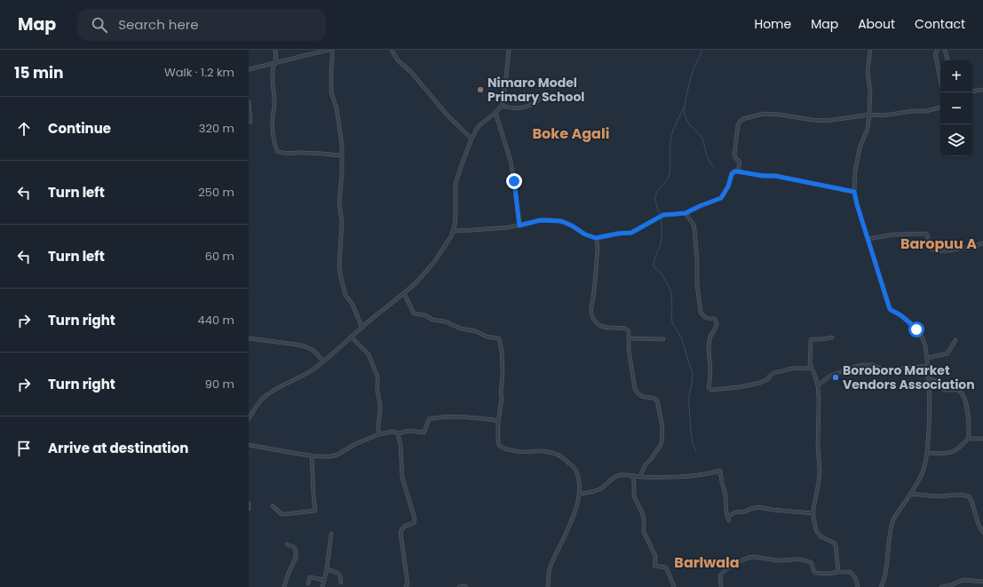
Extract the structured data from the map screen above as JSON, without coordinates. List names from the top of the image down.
{
  "districts": ["Boke Agali", "Baropuu A", "Barlwala"],
  "places": ["Nimaro Model Primary School", "Boroboro Market Vendors Association"],
  "page": {
    "header": "Map",
    "search": "Search here",
    "nav": [
      "Home",
      "Map",
      "About",
      "Contact"
    ],
    "heading": ["15 min", "Walk · 1.2 km"],
    "map_buttons": ["+", "−"],
    "list": [
      ["Continue", "320 m"],
      ["Turn left", "250 m"],
      ["Turn left", "60 m"],
      ["Turn right", "440 m"],
      ["Turn right", "90 m"],
      "Arrive at destination"
    ]
  }
}
